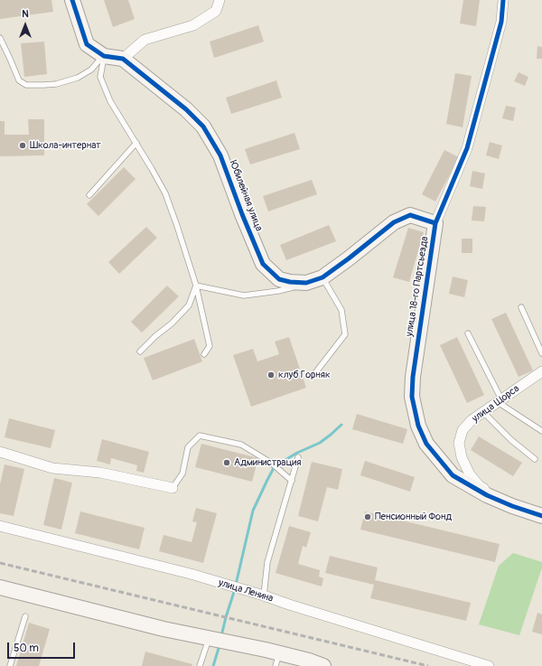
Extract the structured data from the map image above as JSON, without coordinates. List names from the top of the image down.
{
  "streets": {
    "street": [
      "Юбилейная улица",
      "улица 18-го Партсьезда",
      "улица Щорса",
      "улица Ленина"
    ]
  },
  "crossings": [
    ["Юбилейная улица", "улица 18-го Партсьезда"],
    ["улица 18-го Партсьезда", "улица Щорса"]
  ],
  "places": [
    "Школа-интернат",
    "клуб Горняк",
    "Администрация",
    "Пенсионный Фонд"
  ],
  "scale_bar": "50 m",
  "north": "top"
}
